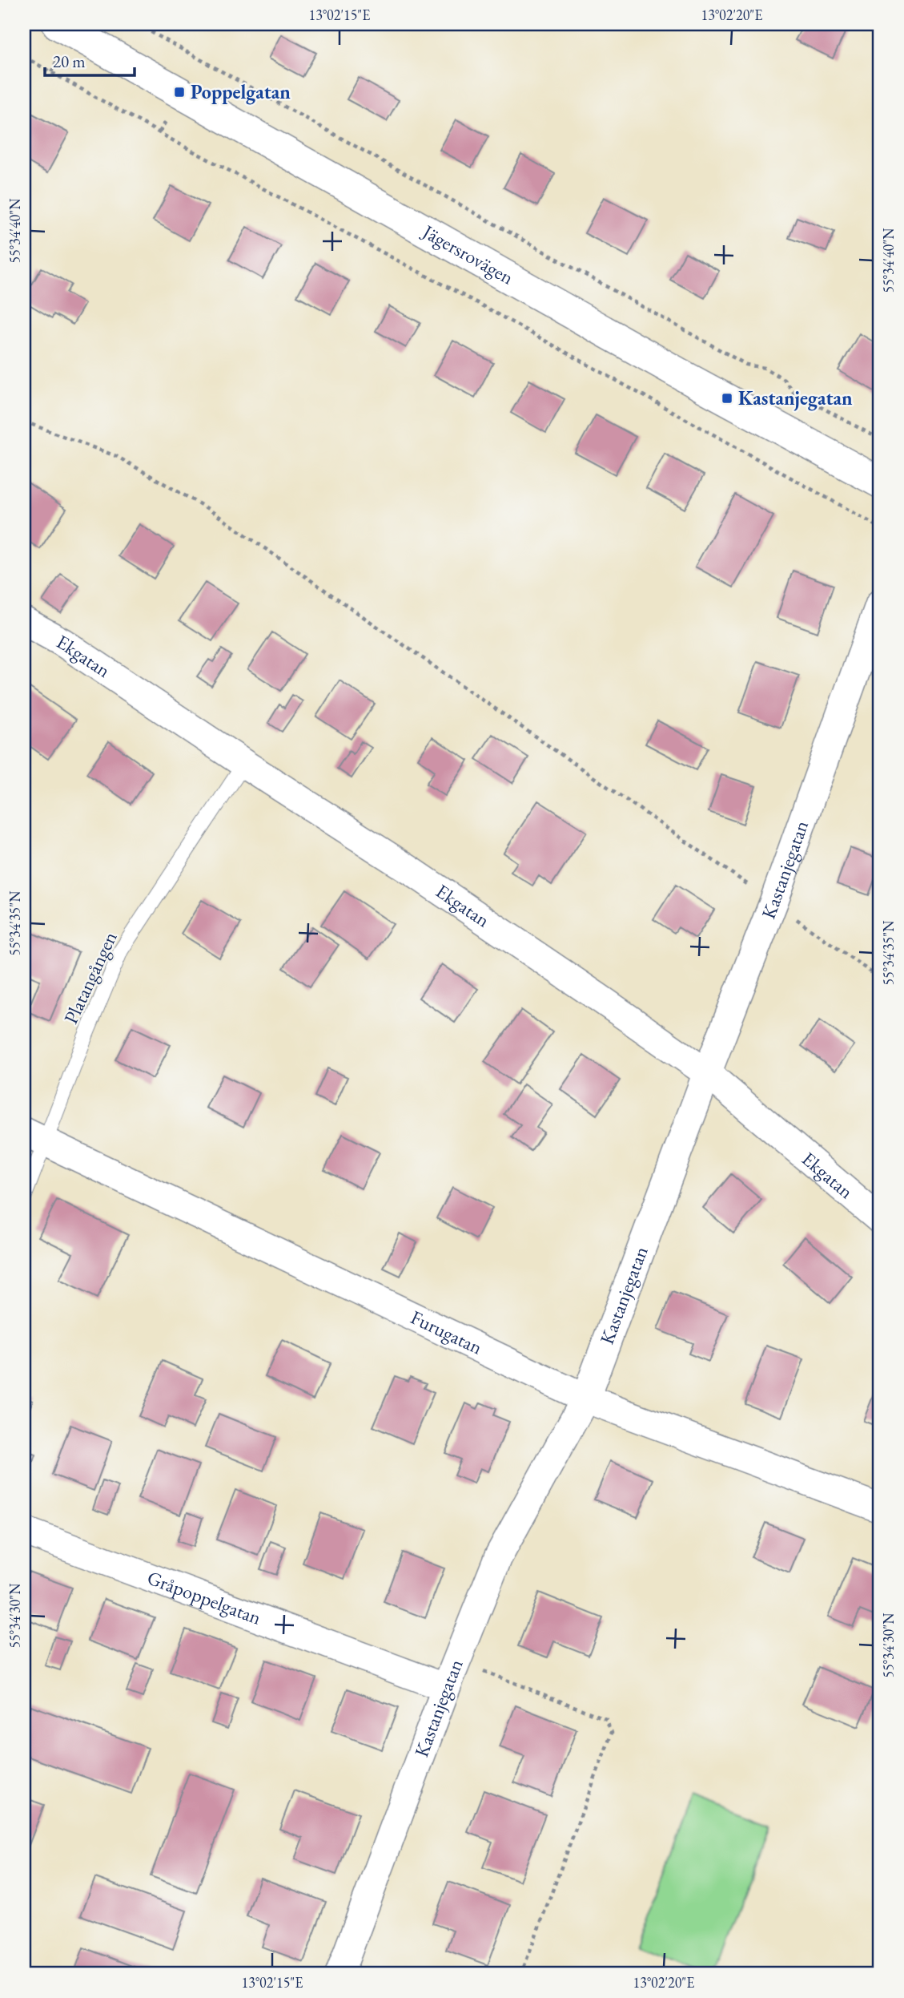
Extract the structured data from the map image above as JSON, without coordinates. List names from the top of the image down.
{
  "streets": {
    "street": [
      "Jägersrovägen",
      "Ekgatan",
      "Kastanjegatan",
      "Furugatan",
      "Gråpoppelgatan"
    ],
    "lane": ["Platangången"]
  },
  "crossings": [
    ["Ekgatan", "Kastanjegatan"],
    ["Ekgatan", "Platangången"],
    ["Kastanjegatan", "Furugatan"],
    ["Kastanjegatan", "Gråpoppelgatan"],
    ["Platangången", "Furugatan"]
  ],
  "places": {
    "transit": ["Poppelgatan", "Kastanjegatan"]
  },
  "scale_bar": "20 m",
  "coordinates": [
    "13°02'15\"E",
    "13°02'20\"E",
    "55°34'40\"N",
    "55°34'35\"N",
    "55°34'30\"N"
  ]
}
